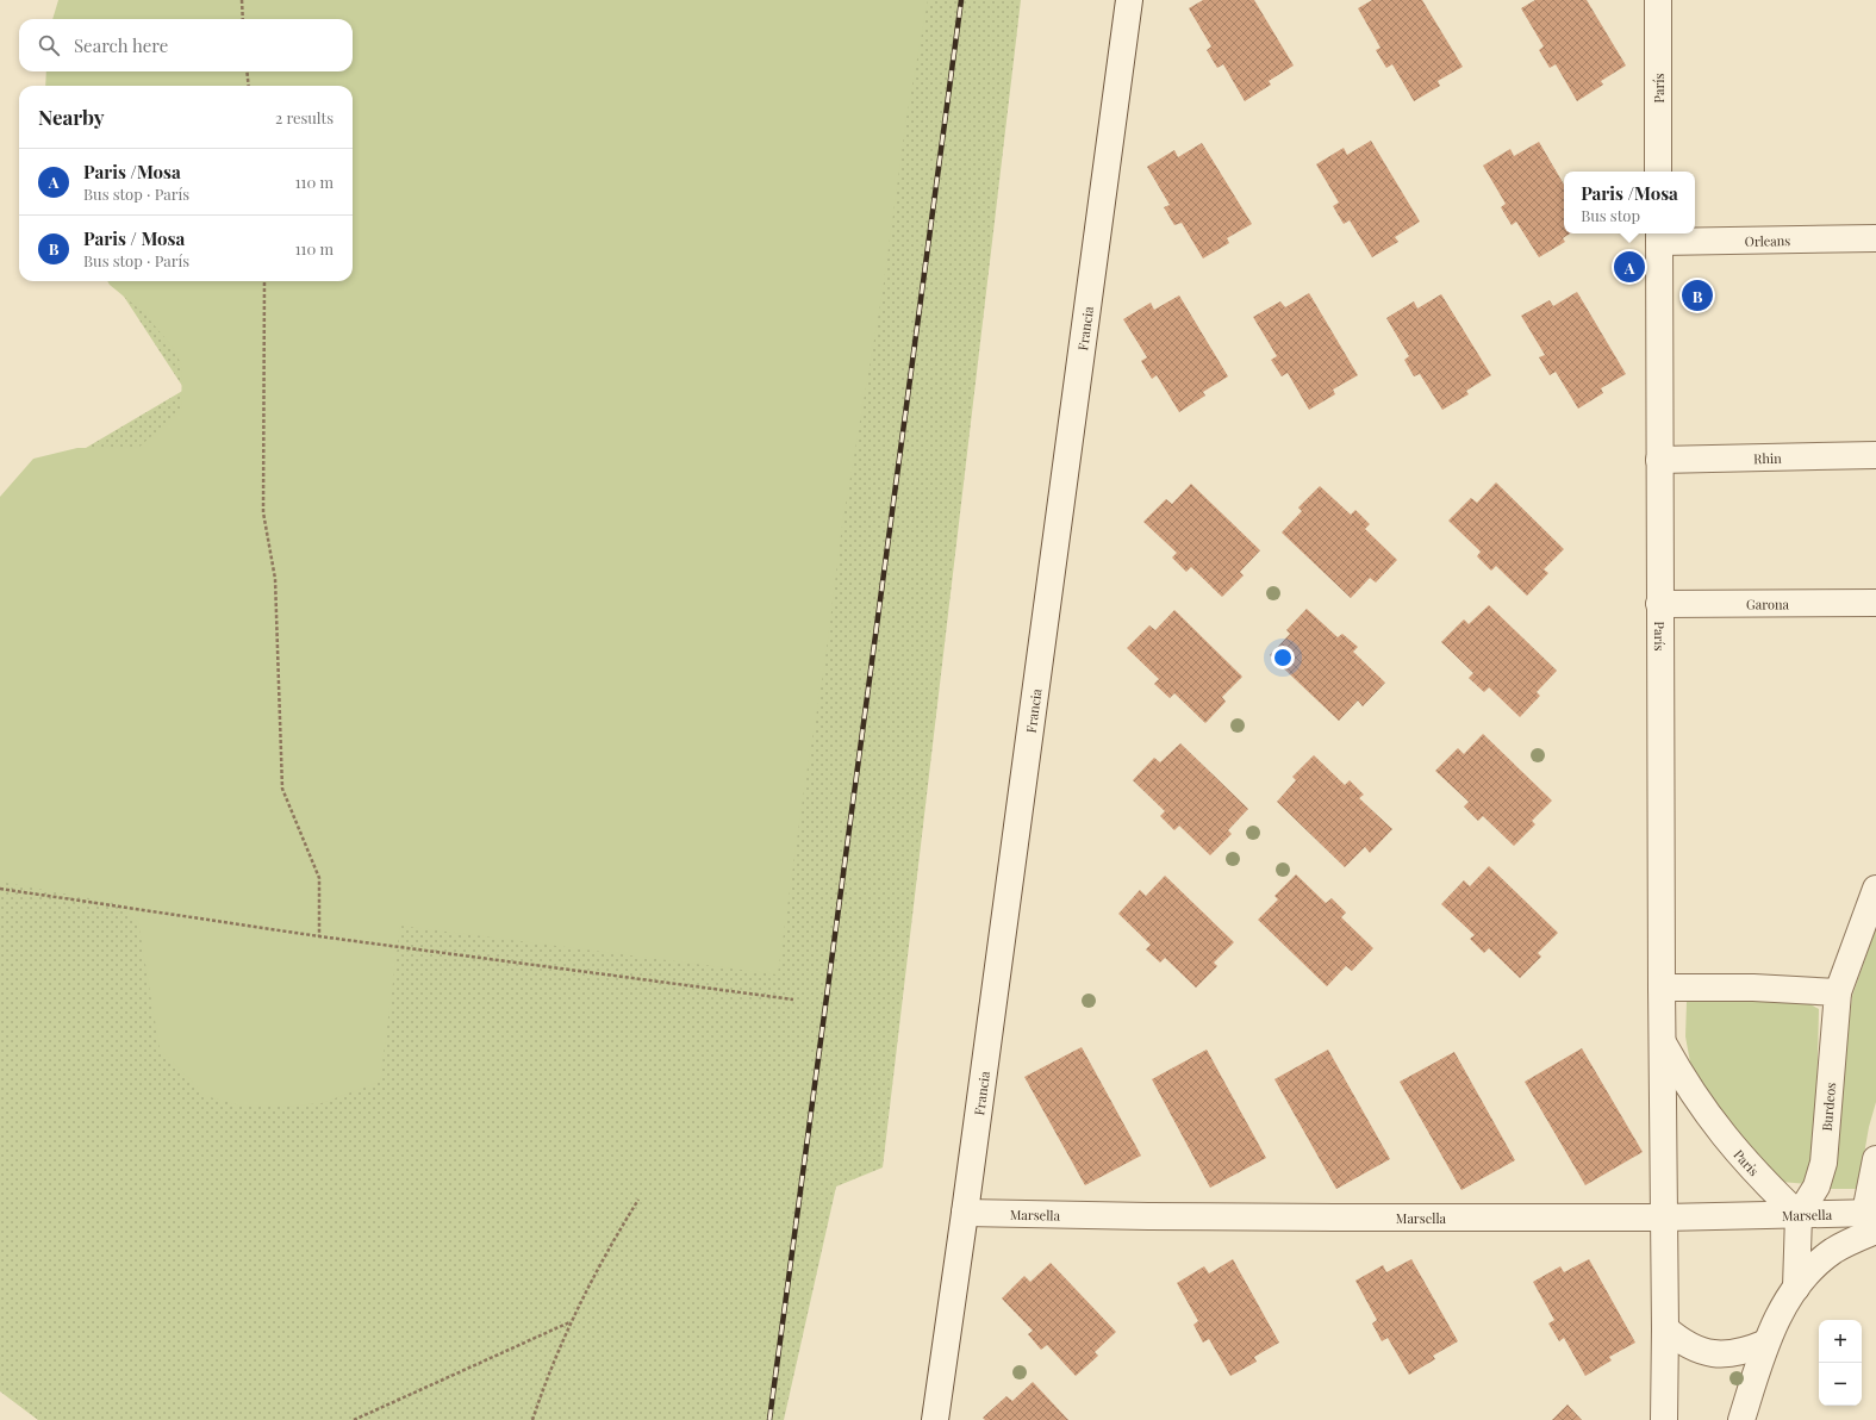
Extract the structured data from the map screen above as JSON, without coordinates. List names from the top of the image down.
{
  "streets": {
    "street": [
      "París",
      "Orleans",
      "Francia",
      "Rhin",
      "Garona",
      "Burdeos",
      "Marsella"
    ]
  },
  "crossings": [
    ["París", "Orleans"],
    ["París", "Rhin"],
    ["París", "Garona"],
    ["París", "Burdeos"],
    ["París", "Marsella"],
    ["Francia", "Marsella"],
    ["Burdeos", "Marsella"]
  ],
  "page": {
    "search": "Search here",
    "heading": ["Nearby", "2 results"],
    "list": [
      {
        "mark": "A",
        "name": "Paris /Mosa",
        "note": "Bus stop · París",
        "value": "110 m"
      },
      {
        "mark": "B",
        "name": "Paris / Mosa",
        "note": "Bus stop · París",
        "value": "110 m"
      }
    ],
    "popup": ["Paris /Mosa", "Bus stop"],
    "pins": ["A", "B"],
    "map_buttons": ["+", "−"]
  }
}
